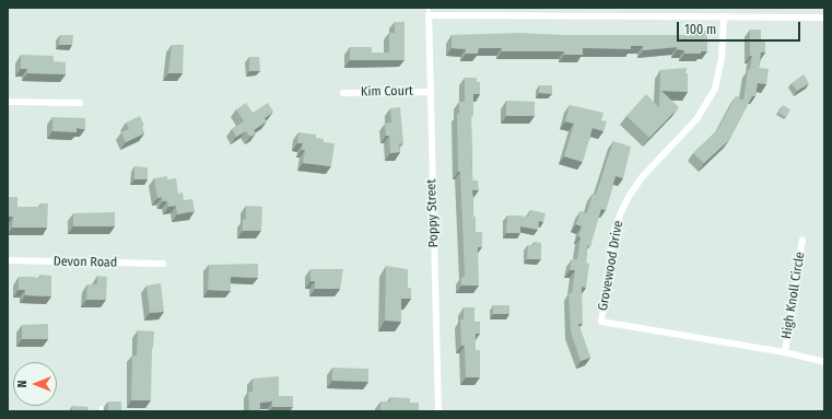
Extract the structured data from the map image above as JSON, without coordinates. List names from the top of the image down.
{
  "streets": {
    "street": [
      "Kim Court",
      "Poppy Street",
      "Devon Road",
      "Grovewood Drive",
      "High Knoll Circle"
    ]
  },
  "crossings": [
    ["Kim Court", "Poppy Street"],
    ["Grovewood Drive", "High Knoll Circle"]
  ],
  "scale_bar": "100 m",
  "north": "left"
}
